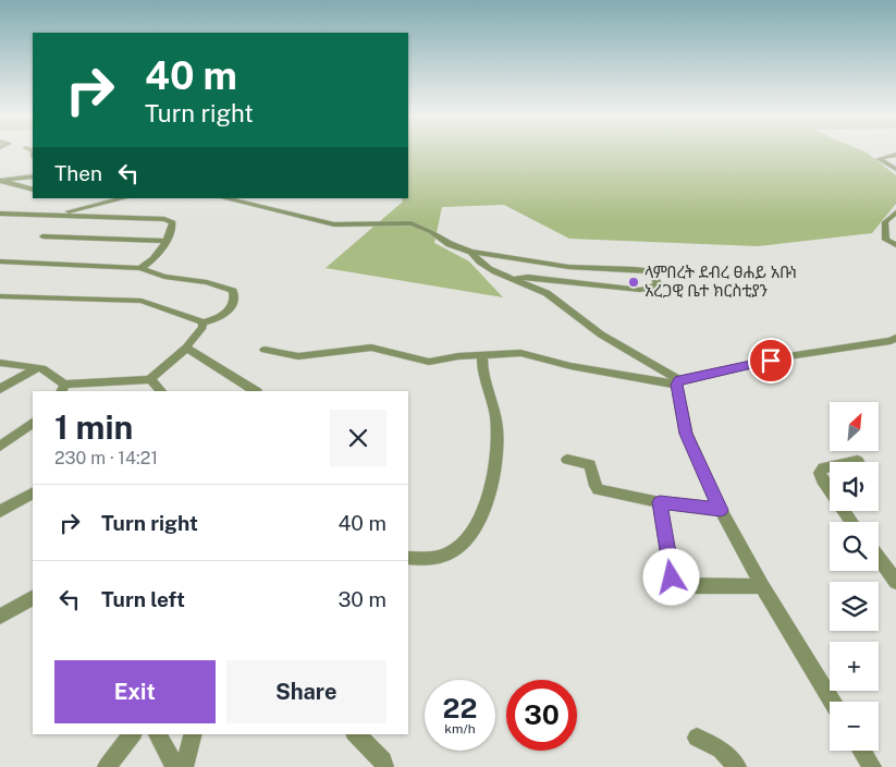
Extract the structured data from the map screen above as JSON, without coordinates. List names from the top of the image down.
{
  "places": ["ላምበረት ደብረ ፀሐይ አቡነ አረጋዊ ቤተ ክርስቲያን"],
  "north": "top right",
  "page": {
    "turn": ["40 m", "Turn right"],
    "then": "Then",
    "heading": ["1 min", "230 m · 14:21"],
    "map_buttons": ["+", "−"],
    "list": [
      {
        "name": "Turn right",
        "value": "40 m"
      },
      {
        "name": "Turn left",
        "value": "30 m"
      }
    ],
    "buttons": ["Exit", "Share"],
    "speed": "22 km/h",
    "limit": "30"
  }
}
